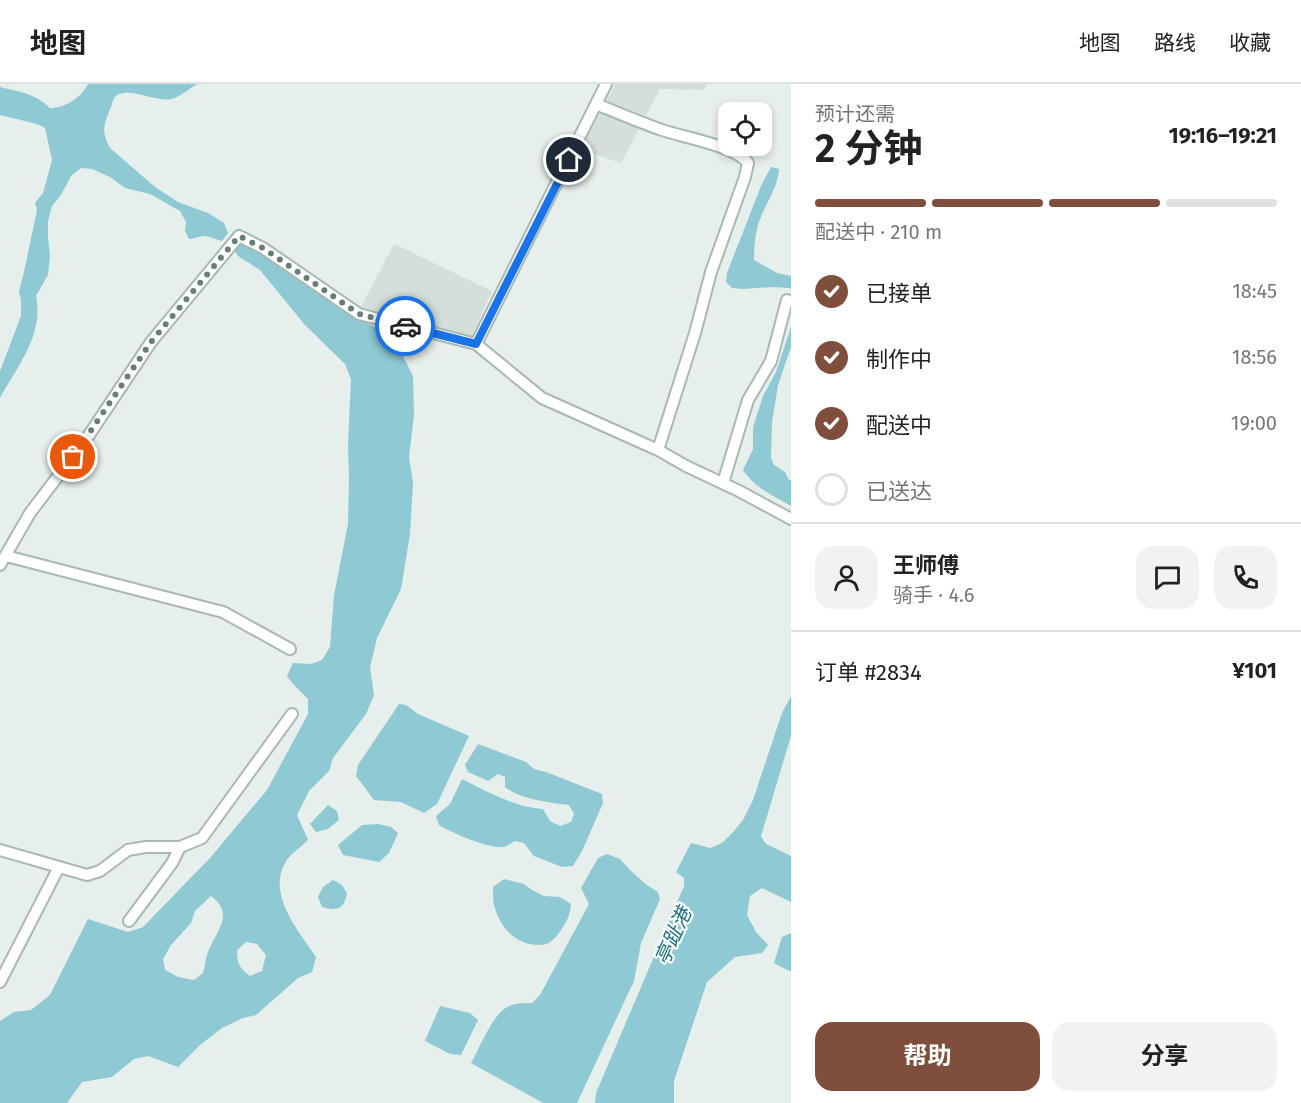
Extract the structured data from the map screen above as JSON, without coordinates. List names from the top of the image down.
{
  "water": ["亭趾港"],
  "page": {
    "header": "地图",
    "nav": ["地图", "路线", "收藏"],
    "heading": ["2 分钟", "预计还需", "19:16–19:21"],
    "panel": [
      "王师傅",
      "骑手 · 4.6",
      "订单 #2834",
      "¥101"
    ],
    "bar": "配送中 · 210 m",
    "list": [
      ["已接单", "18:45"],
      ["制作中", "18:56"],
      ["配送中", "19:00"],
      "已送达"
    ],
    "buttons": ["帮助", "分享"]
  }
}
